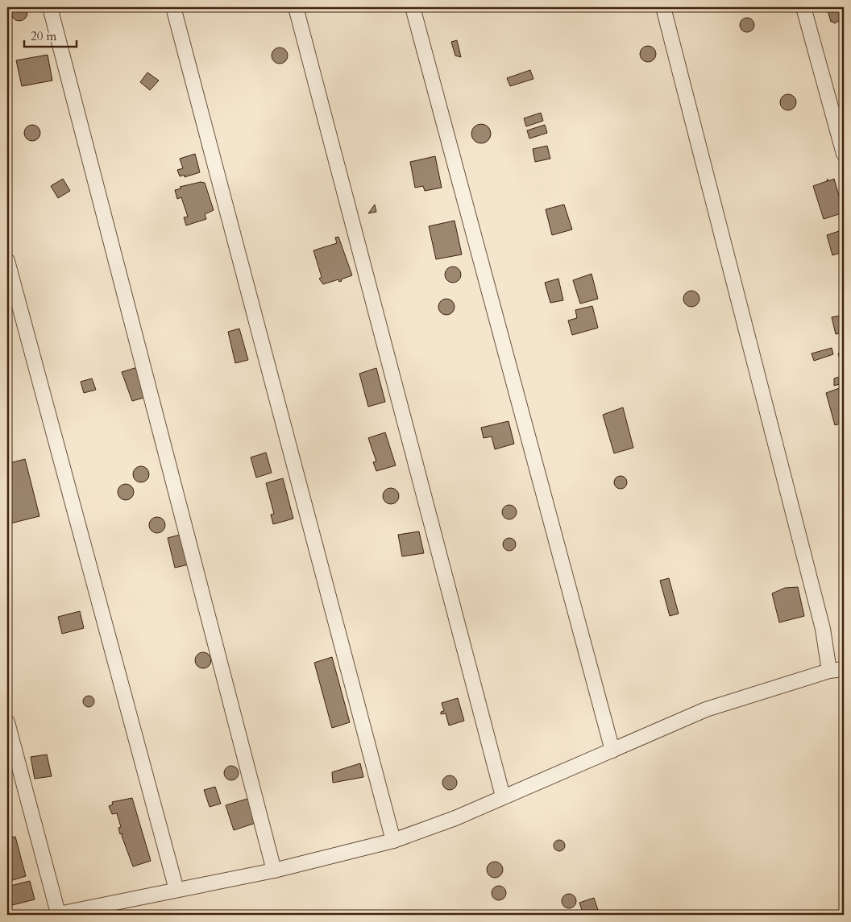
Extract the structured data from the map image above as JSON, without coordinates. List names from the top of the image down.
{
  "scale_bar": "20 m"
}
